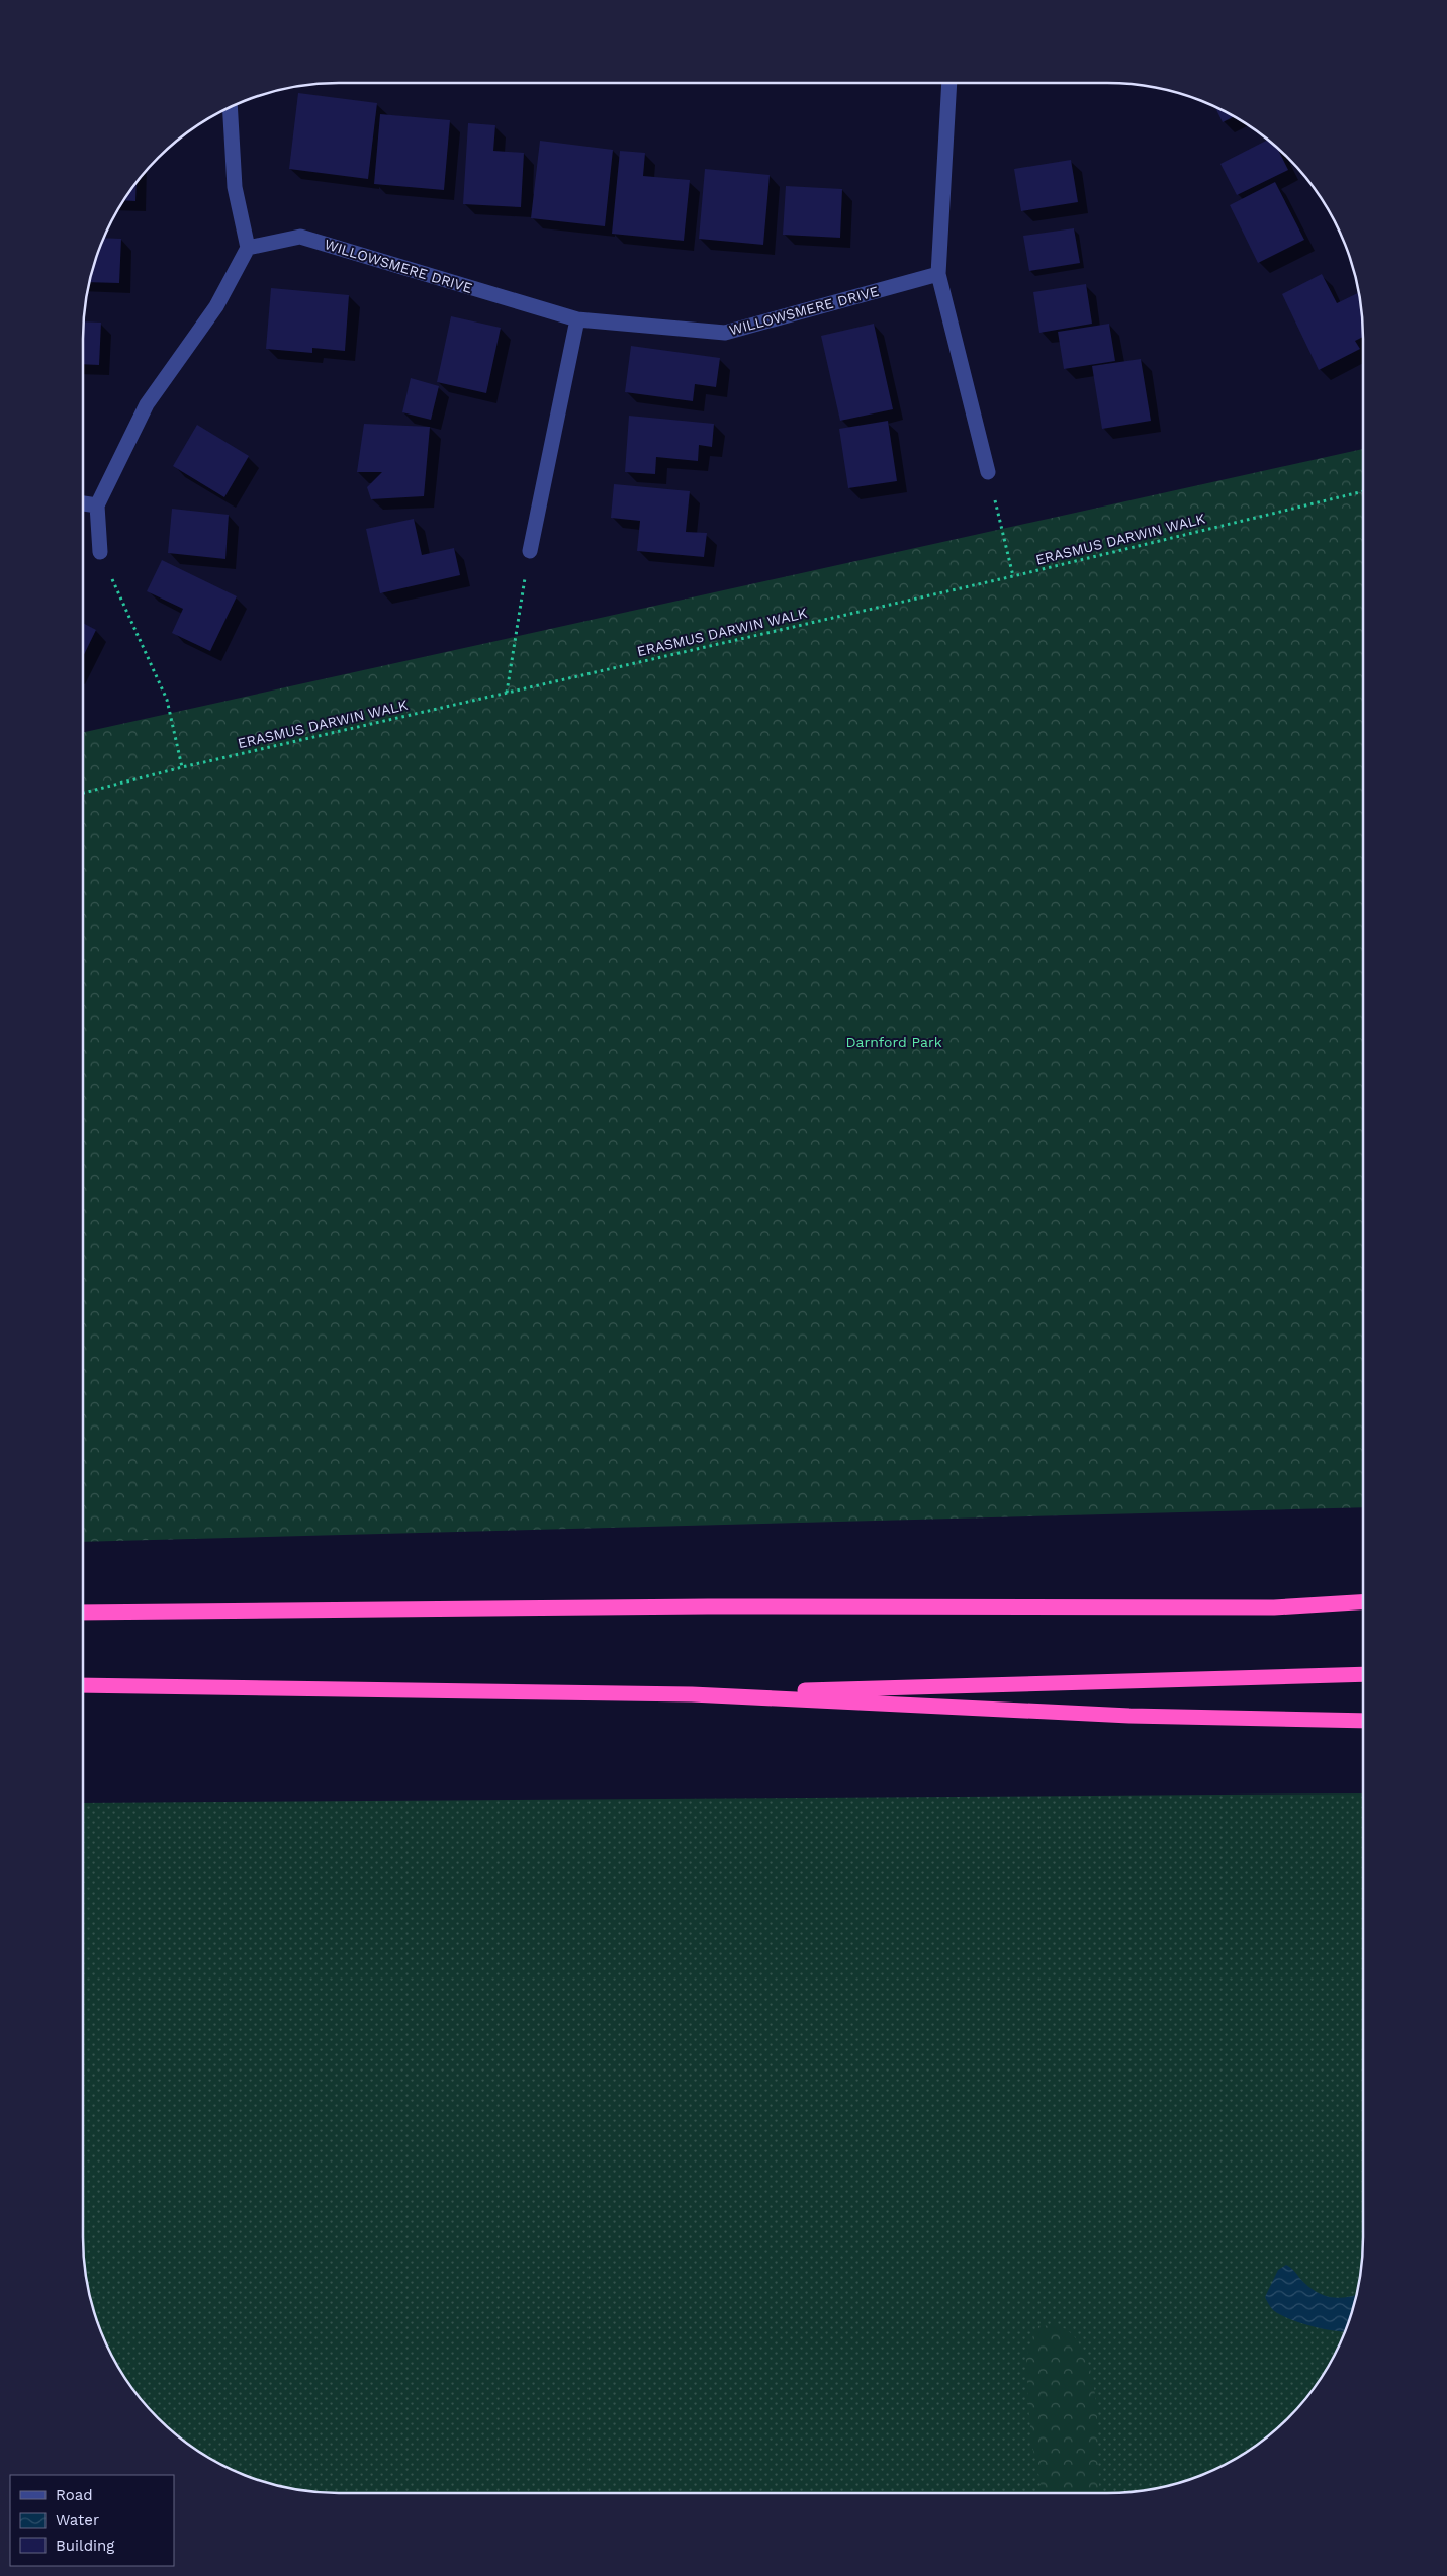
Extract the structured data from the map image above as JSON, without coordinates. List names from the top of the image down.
{
  "streets": {
    "street": ["WILLOWSMERE DRIVE"],
    "path": ["ERASMUS DARWIN WALK"]
  },
  "parks": ["Darnford Park"],
  "legend": ["Road", "Water", "Building"]
}
